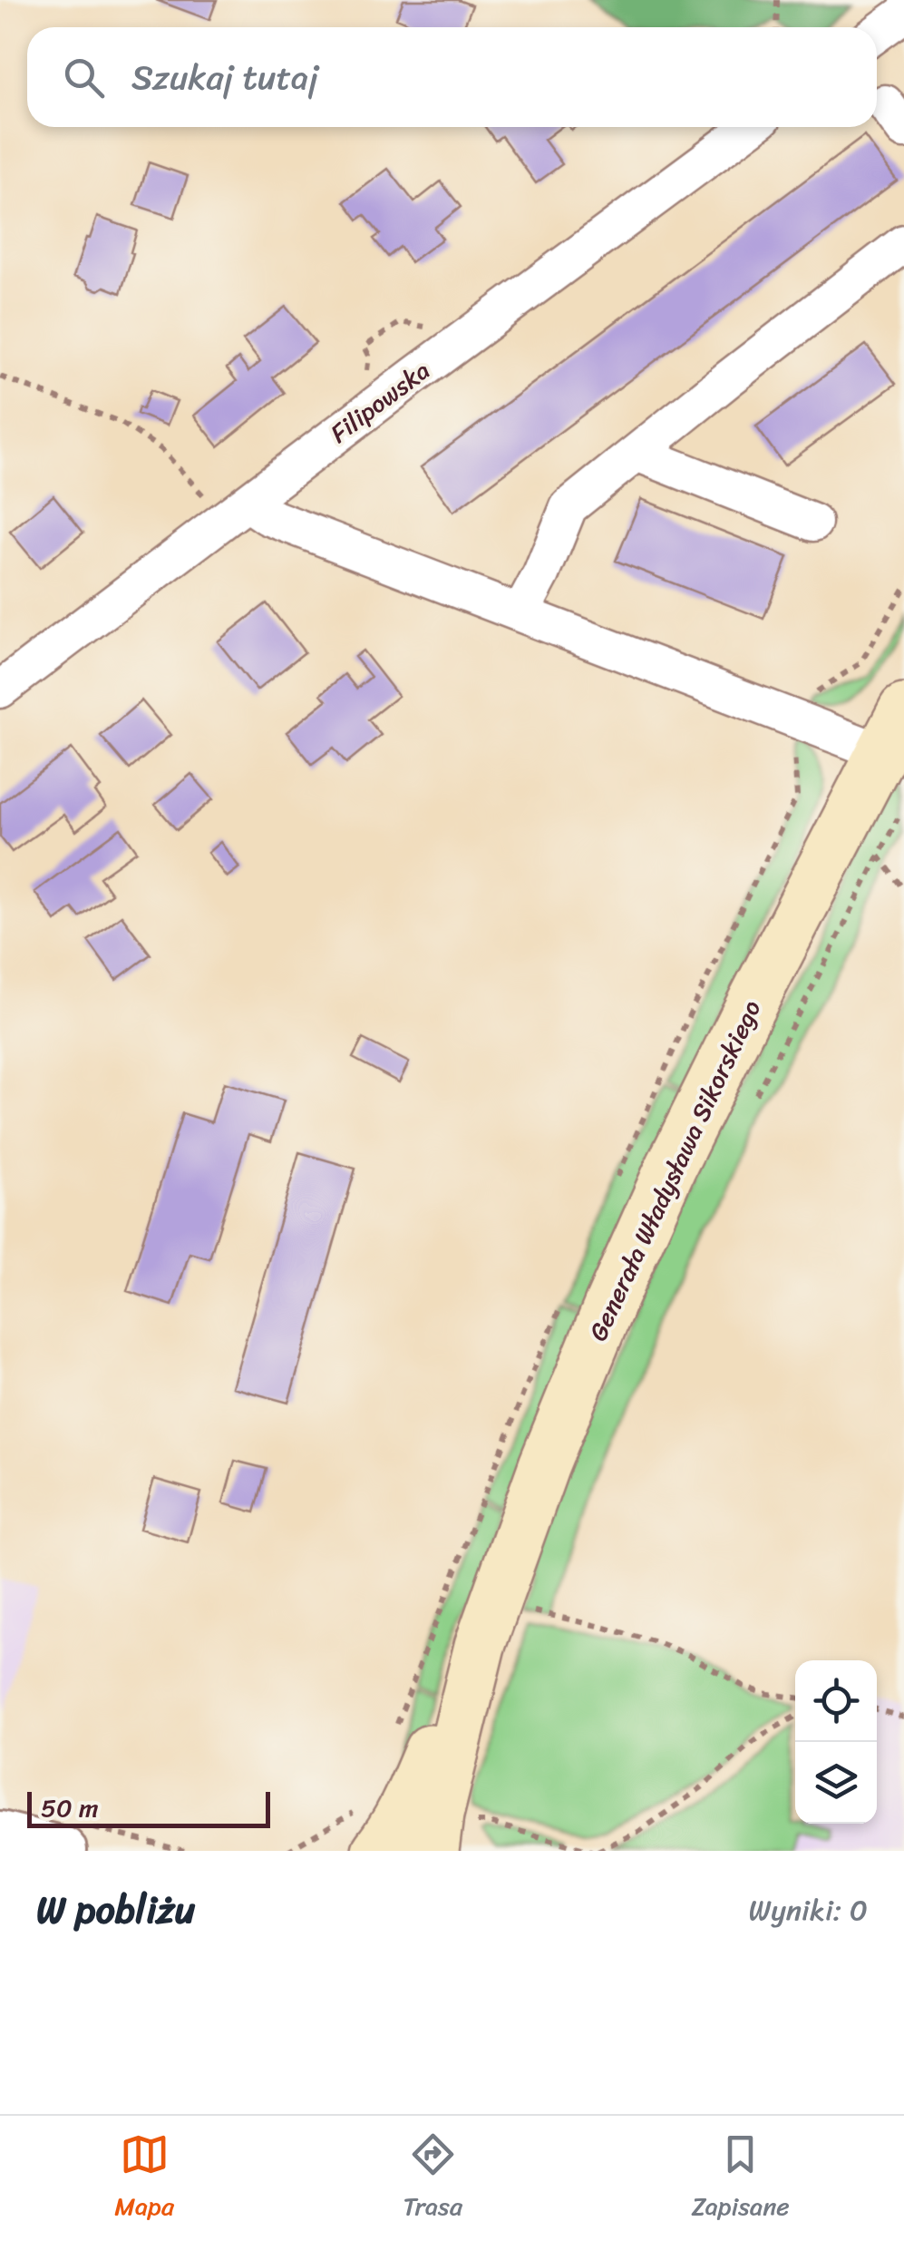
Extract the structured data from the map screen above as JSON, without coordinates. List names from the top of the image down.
{
  "streets": {
    "main road": ["Generała Władysława Sikorskiego"],
    "street": ["Filipowska"]
  },
  "scale_bar": "50 m",
  "page": {
    "search": "Szukaj tutaj",
    "scale": "50 m",
    "heading": ["W pobliżu", "Wyniki: 0"],
    "nav": ["Mapa", "Trasa", "Zapisane"]
  }
}
